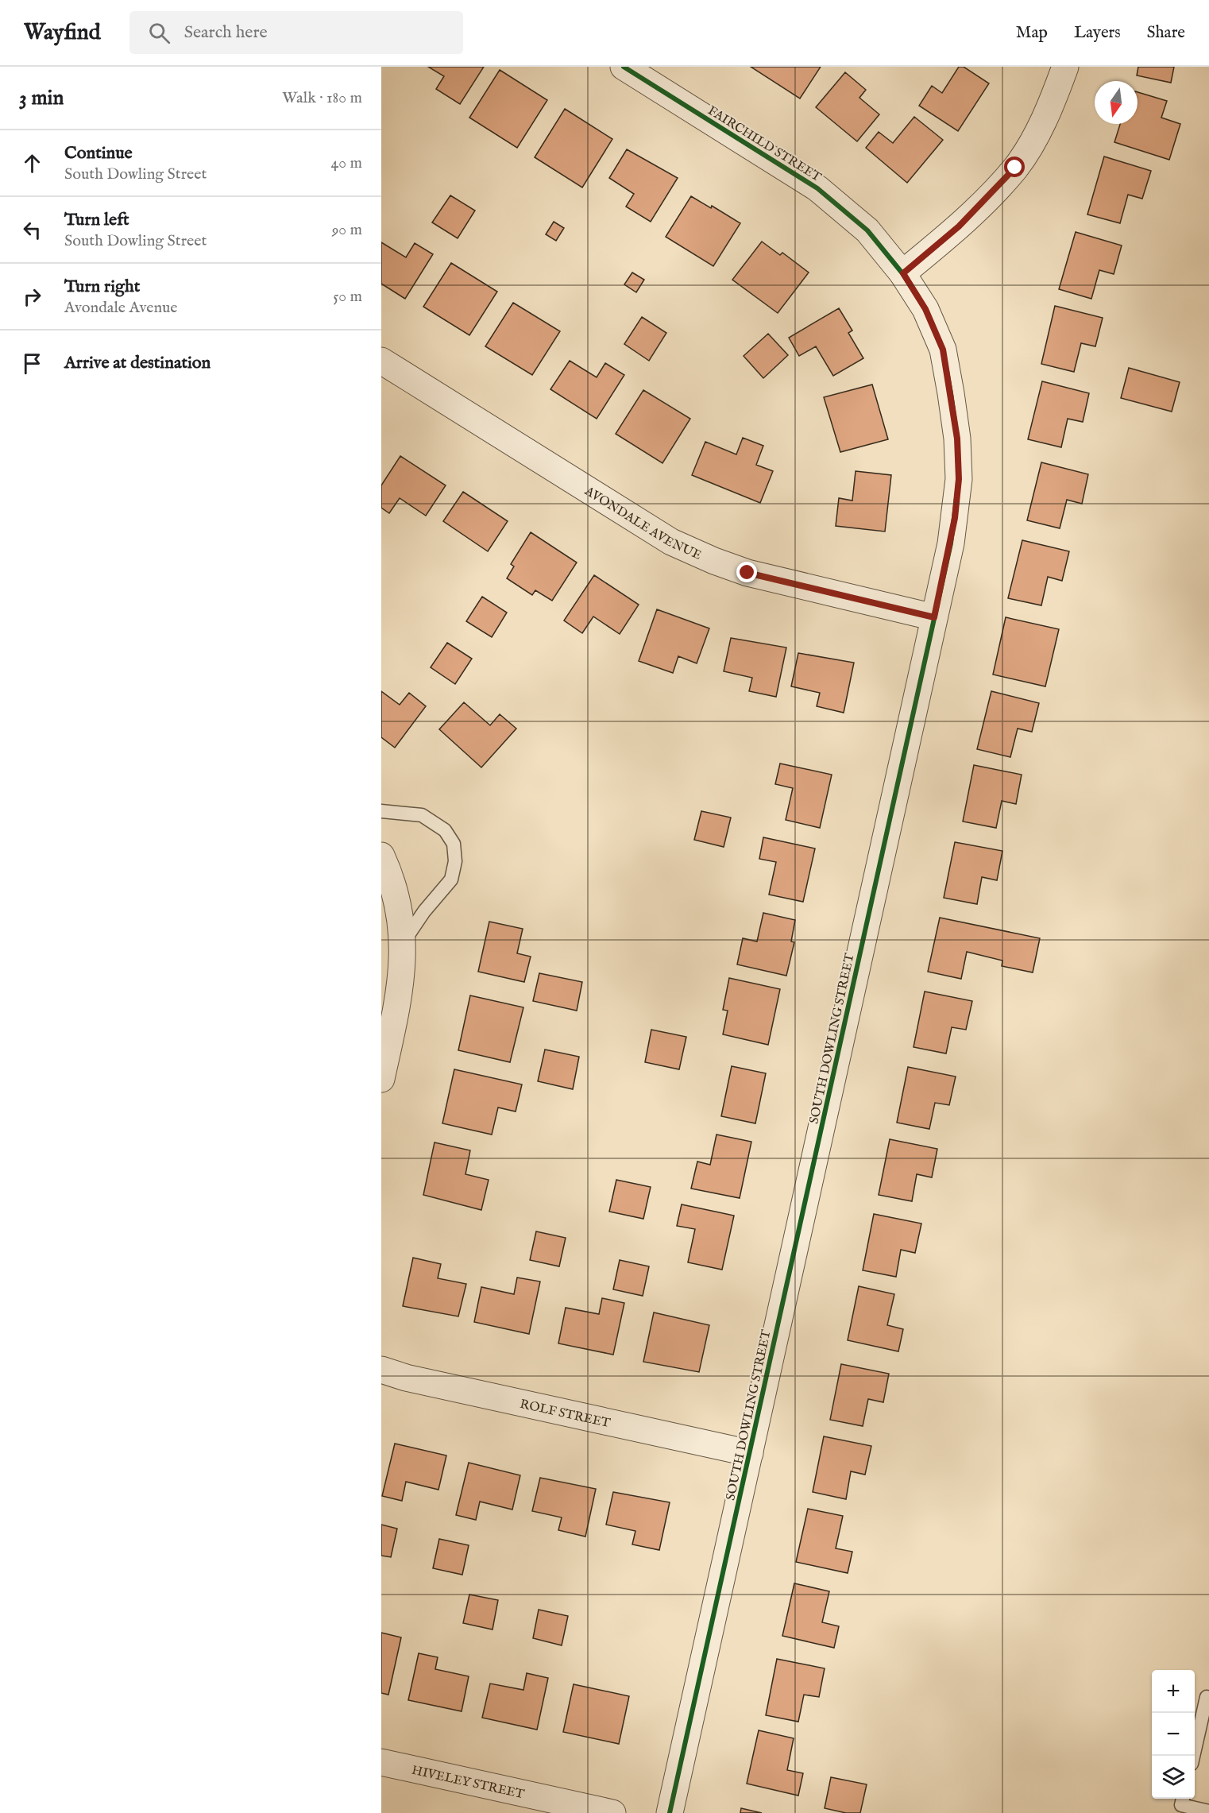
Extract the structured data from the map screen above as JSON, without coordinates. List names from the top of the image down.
{
  "streets": {
    "street": [
      "FAIRCHILD STREET",
      "AVONDALE AVENUE",
      "SOUTH DOWLING STREET",
      "ROLF STREET",
      "HIVELEY STREET"
    ]
  },
  "crossings": [
    ["FAIRCHILD STREET", "SOUTH DOWLING STREET"],
    ["AVONDALE AVENUE", "SOUTH DOWLING STREET"],
    ["SOUTH DOWLING STREET", "ROLF STREET"]
  ],
  "north": "bottom",
  "page": {
    "header": "Wayfind",
    "search": "Search here",
    "nav": ["Map", "Layers", "Share"],
    "heading": ["3 min", "Walk · 180 m"],
    "list": [
      ["Continue", "South Dowling Street", "40 m"],
      ["Turn left", "South Dowling Street", "90 m"],
      ["Turn right", "Avondale Avenue", "50 m"],
      "Arrive at destination"
    ],
    "map_buttons": ["+", "−"]
  }
}
